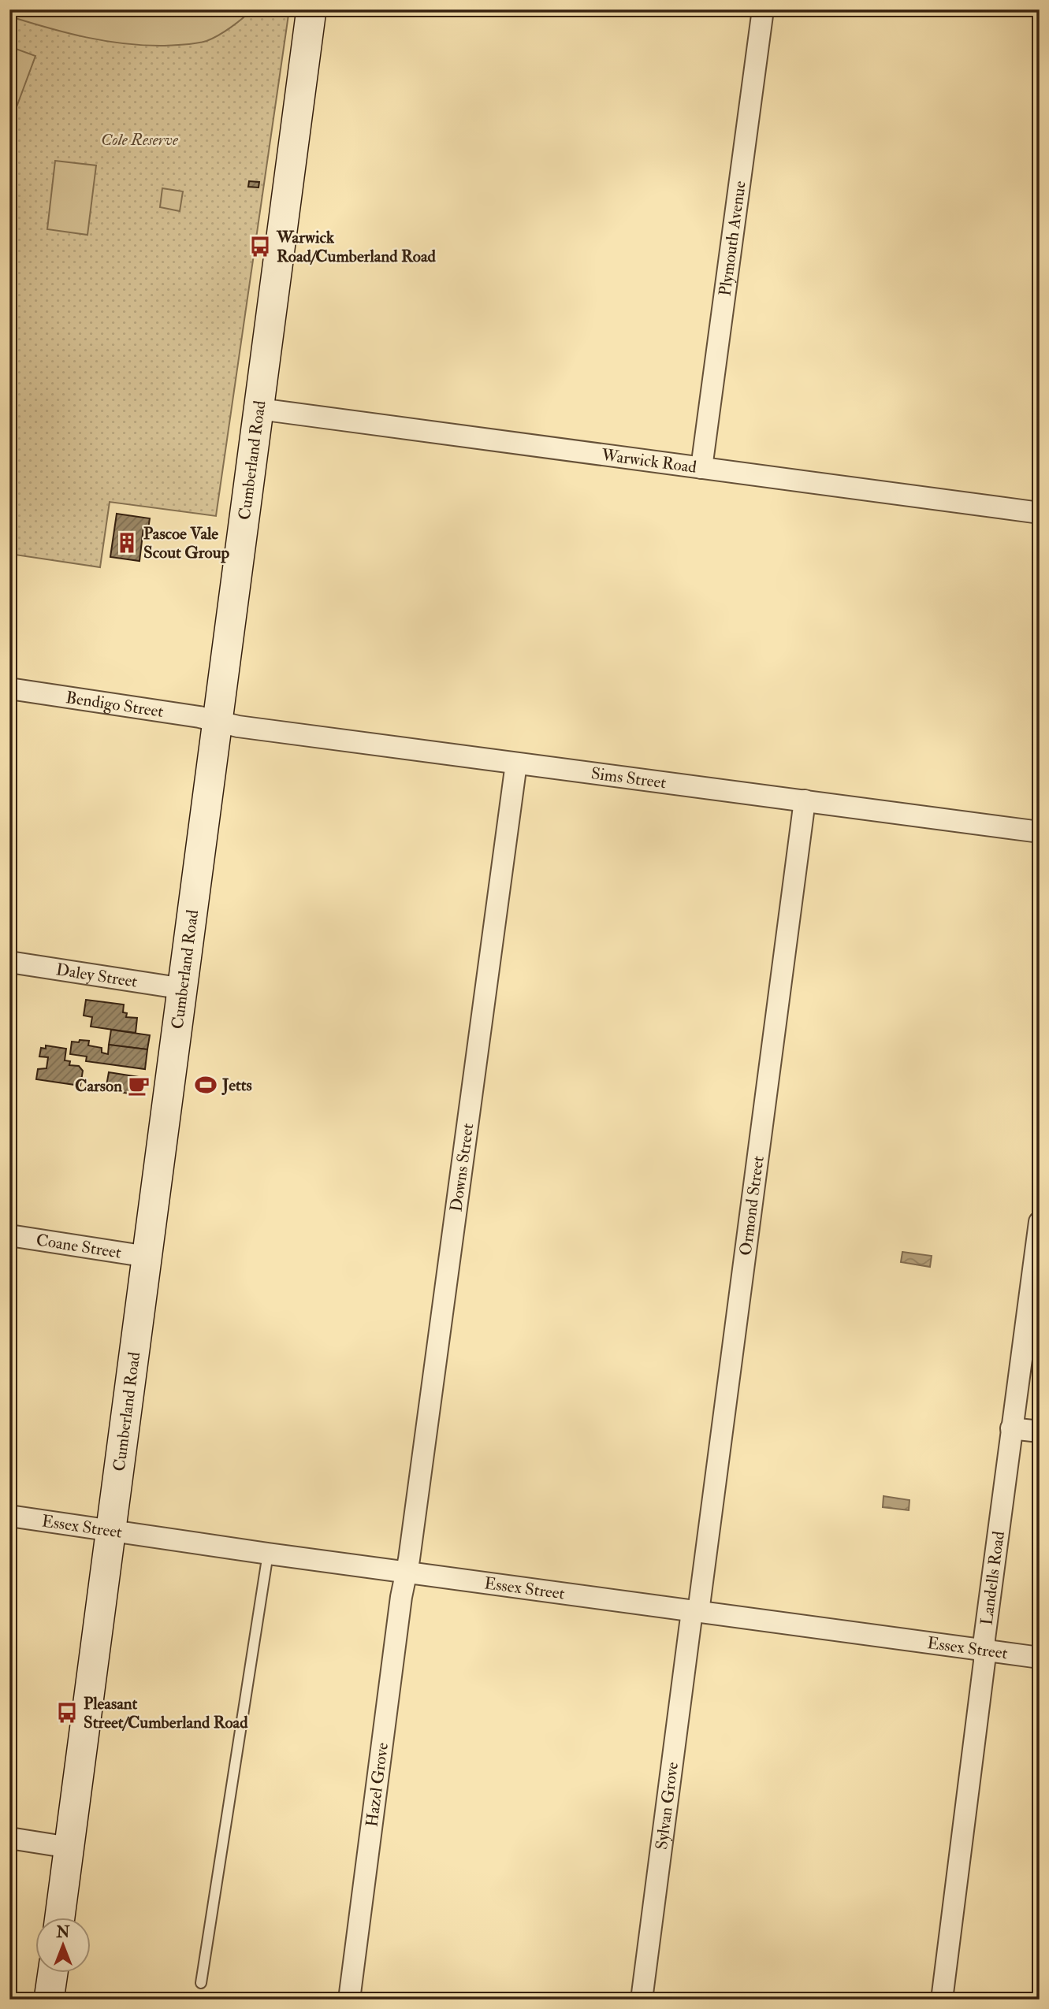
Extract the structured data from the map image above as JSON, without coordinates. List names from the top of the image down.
{
  "streets": {
    "main road": ["Cumberland Road"],
    "street": [
      "Plymouth Avenue",
      "Warwick Road",
      "Bendigo Street",
      "Sims Street",
      "Daley Street",
      "Downs Street",
      "Ormond Street",
      "Coane Street",
      "Essex Street",
      "Landells Road",
      "Hazel Grove",
      "Sylvan Grove"
    ]
  },
  "crossings": [
    ["Plymouth Avenue", "Warwick Road"],
    ["Cumberland Road", "Warwick Road"],
    ["Cumberland Road", "Bendigo Street"],
    ["Cumberland Road", "Sims Street"],
    ["Cumberland Road", "Daley Street"],
    ["Cumberland Road", "Coane Street"],
    ["Cumberland Road", "Essex Street"],
    ["Bendigo Street", "Sims Street"],
    ["Sims Street", "Downs Street"],
    ["Sims Street", "Ormond Street"],
    ["Downs Street", "Essex Street"],
    ["Downs Street", "Hazel Grove"],
    ["Ormond Street", "Essex Street"],
    ["Ormond Street", "Sylvan Grove"],
    ["Essex Street", "Landells Road"],
    ["Essex Street", "Hazel Grove"],
    ["Essex Street", "Sylvan Grove"]
  ],
  "parks": ["Cole Reserve"],
  "places": {
    "bus stop": ["Warwick Road/Cumberland Road", "Pleasant Street/Cumberland Road"],
    "building": ["Pascoe Vale Scout Group"],
    "sports": ["Jetts"],
    "cafe": ["Carson"]
  },
  "north": "top"
}
